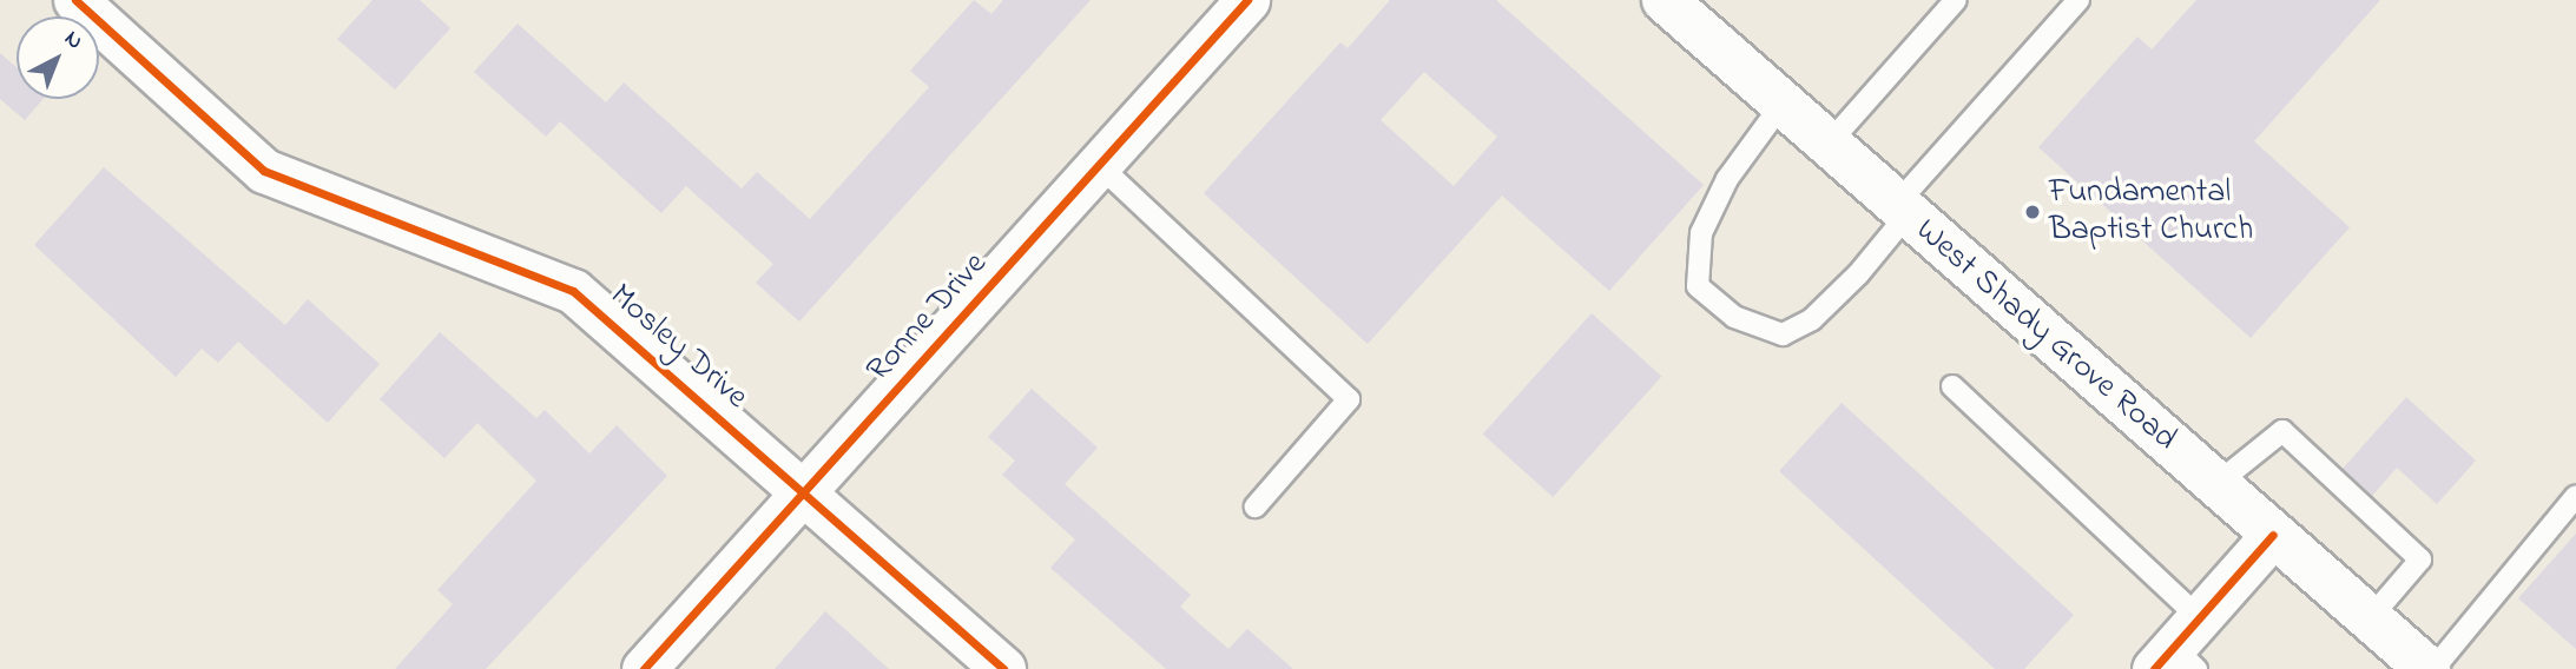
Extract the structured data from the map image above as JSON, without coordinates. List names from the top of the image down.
{
  "streets": {
    "main road": ["West Shady Grove Road"],
    "street": ["Ronne Drive", "Mosley Drive"]
  },
  "crossings": [
    ["Ronne Drive", "Mosley Drive"]
  ],
  "places": ["Fundamental Baptist Church"],
  "north": "top right"
}
